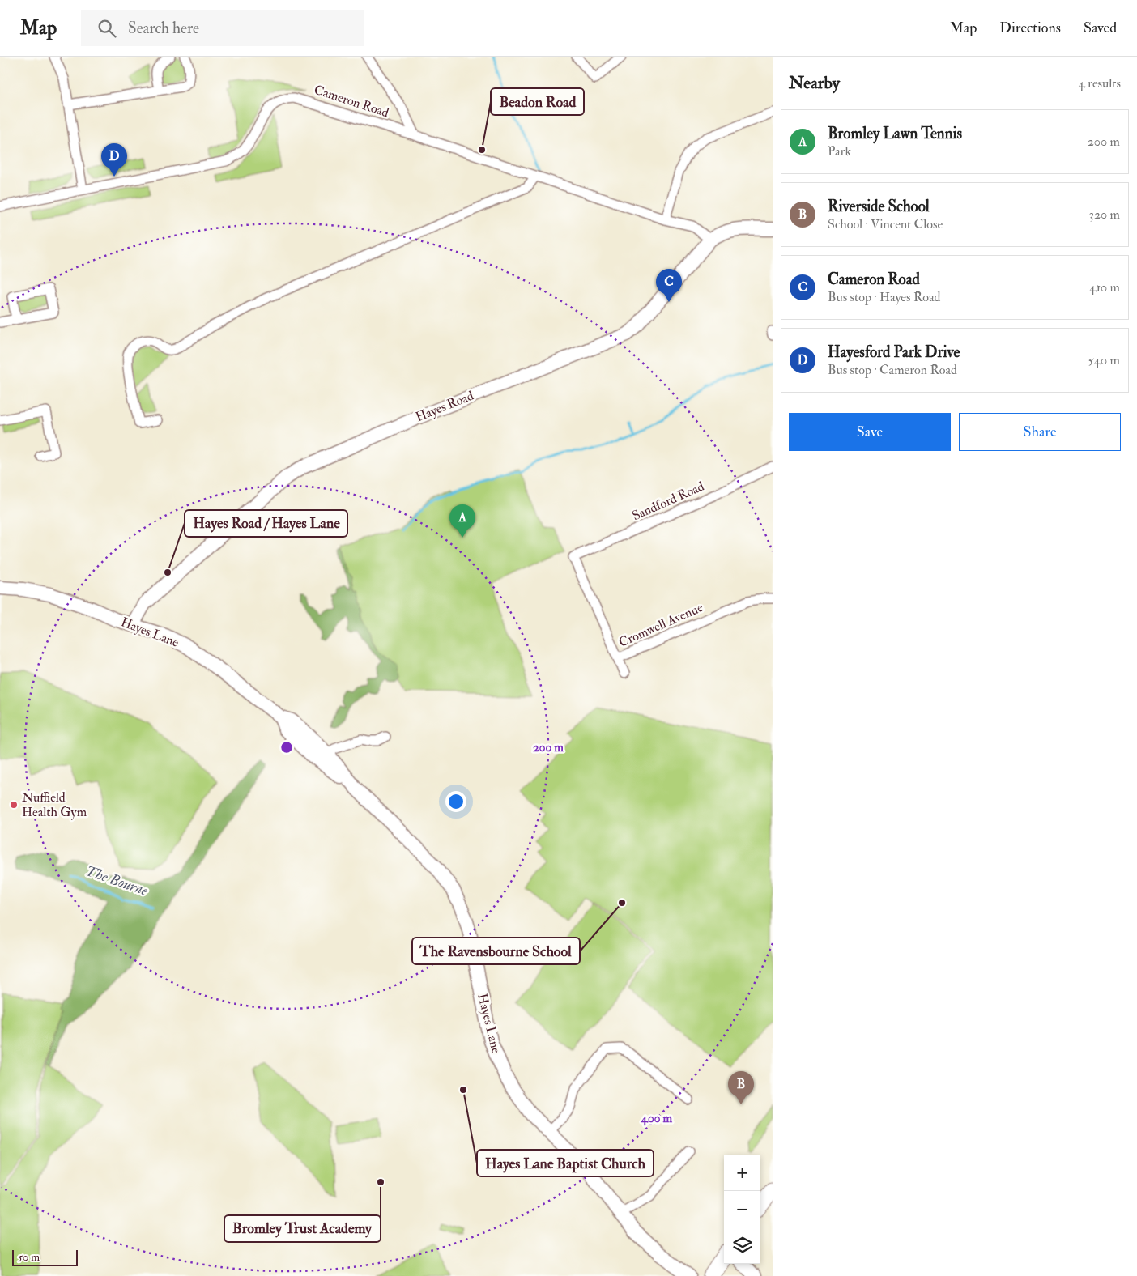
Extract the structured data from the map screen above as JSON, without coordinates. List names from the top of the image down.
{
  "streets": {
    "main road": ["Hayes Road", "Hayes Lane"],
    "street": ["Cameron Road", "Sandford Road", "Cromwell Avenue"]
  },
  "crossings": [
    ["Cameron Road", "Hayes Road"],
    ["Hayes Road", "Hayes Lane"],
    ["Sandford Road", "Cromwell Avenue"]
  ],
  "water": ["The Bourne"],
  "places": [
    "Beadon Road",
    "Hayes Road / Hayes Lane",
    "Nuffield Health Gym",
    "The Ravensbourne School",
    "Hayes Lane Baptist Church",
    "Bromley Trust Academy"
  ],
  "scale_bar": "50 m",
  "page": {
    "header": "Map",
    "search": "Search here",
    "nav": ["Map", "Directions", "Saved"],
    "heading": ["Nearby", "4 results"],
    "list": [
      {
        "mark": "A",
        "name": "Bromley Lawn Tennis",
        "note": "Park",
        "value": "200 m"
      },
      {
        "mark": "B",
        "name": "Riverside School",
        "note": "School · Vincent Close",
        "value": "320 m"
      },
      {
        "mark": "C",
        "name": "Cameron Road",
        "note": "Bus stop · Hayes Road",
        "value": "410 m"
      },
      {
        "mark": "D",
        "name": "Hayesford Park Drive",
        "note": "Bus stop · Cameron Road",
        "value": "540 m"
      }
    ],
    "pins": [
      "D",
      "C",
      "A",
      "B"
    ],
    "buttons": ["Save", "Share"],
    "map_buttons": ["+", "−"],
    "scale": "50 m"
  },
  "rings": ["200 m", "400 m"]
}
